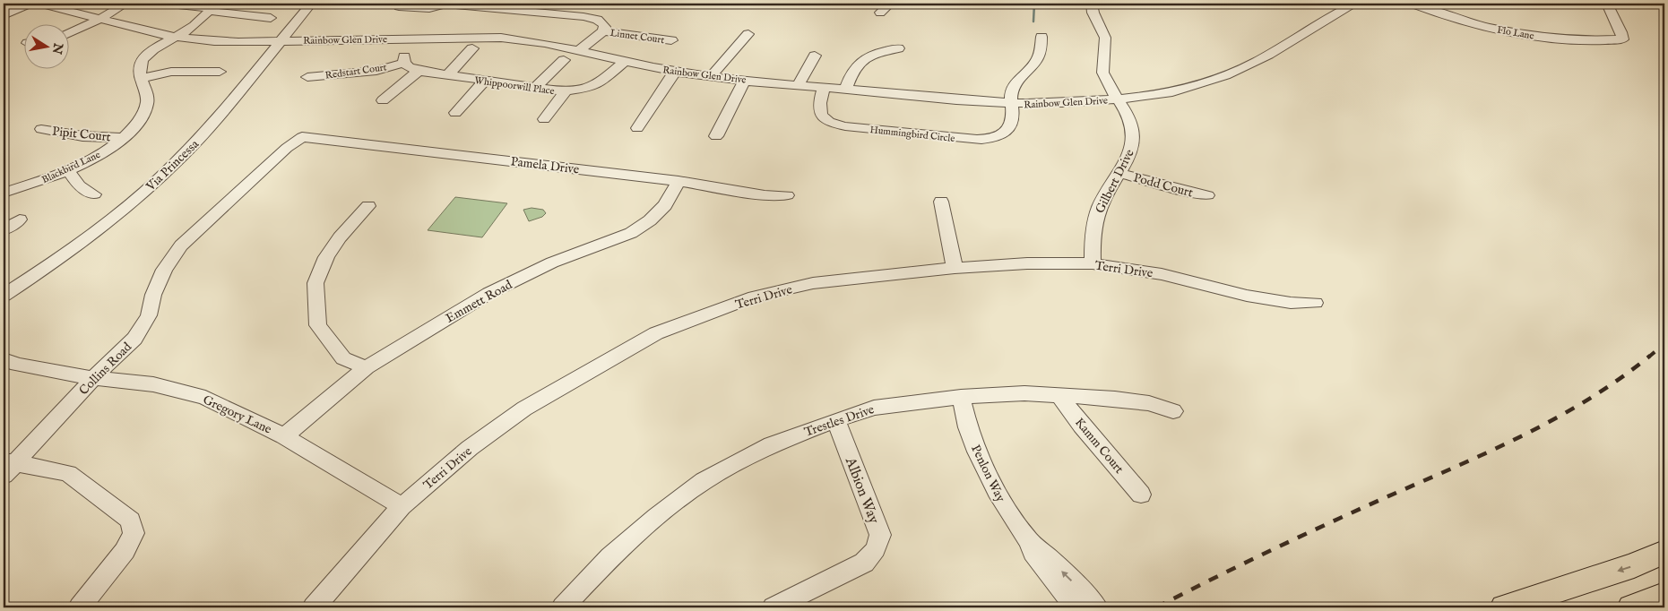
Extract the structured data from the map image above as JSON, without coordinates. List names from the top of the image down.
{
  "streets": {
    "street": [
      "Flo Lane",
      "Linnet Court",
      "Rainbow Glen Drive",
      "Redstart Court",
      "Whippoorwill Place",
      "Pipit Court",
      "Hummingbird Circle",
      "Via Princessa",
      "Pamela Drive",
      "Blackbird Lane",
      "Gilbert Drive",
      "Podd Court",
      "Terri Drive",
      "Emmett Road",
      "Collins Road",
      "Gregory Lane",
      "Trestles Drive",
      "Kamm Court",
      "Penlon Way",
      "Albion Way"
    ]
  },
  "crossings": [
    ["Rainbow Glen Drive", "Whippoorwill Place"],
    ["Rainbow Glen Drive", "Hummingbird Circle"],
    ["Rainbow Glen Drive", "Via Princessa"],
    ["Rainbow Glen Drive", "Blackbird Lane"],
    ["Rainbow Glen Drive", "Gilbert Drive"],
    ["Redstart Court", "Whippoorwill Place"],
    ["Pipit Court", "Blackbird Lane"],
    ["Pamela Drive", "Emmett Road"],
    ["Pamela Drive", "Collins Road"],
    ["Gilbert Drive", "Podd Court"],
    ["Gilbert Drive", "Terri Drive"],
    ["Terri Drive", "Gregory Lane"],
    ["Emmett Road", "Gregory Lane"],
    ["Collins Road", "Gregory Lane"],
    ["Trestles Drive", "Kamm Court"],
    ["Trestles Drive", "Penlon Way"],
    ["Trestles Drive", "Albion Way"]
  ],
  "north": "right"
}
